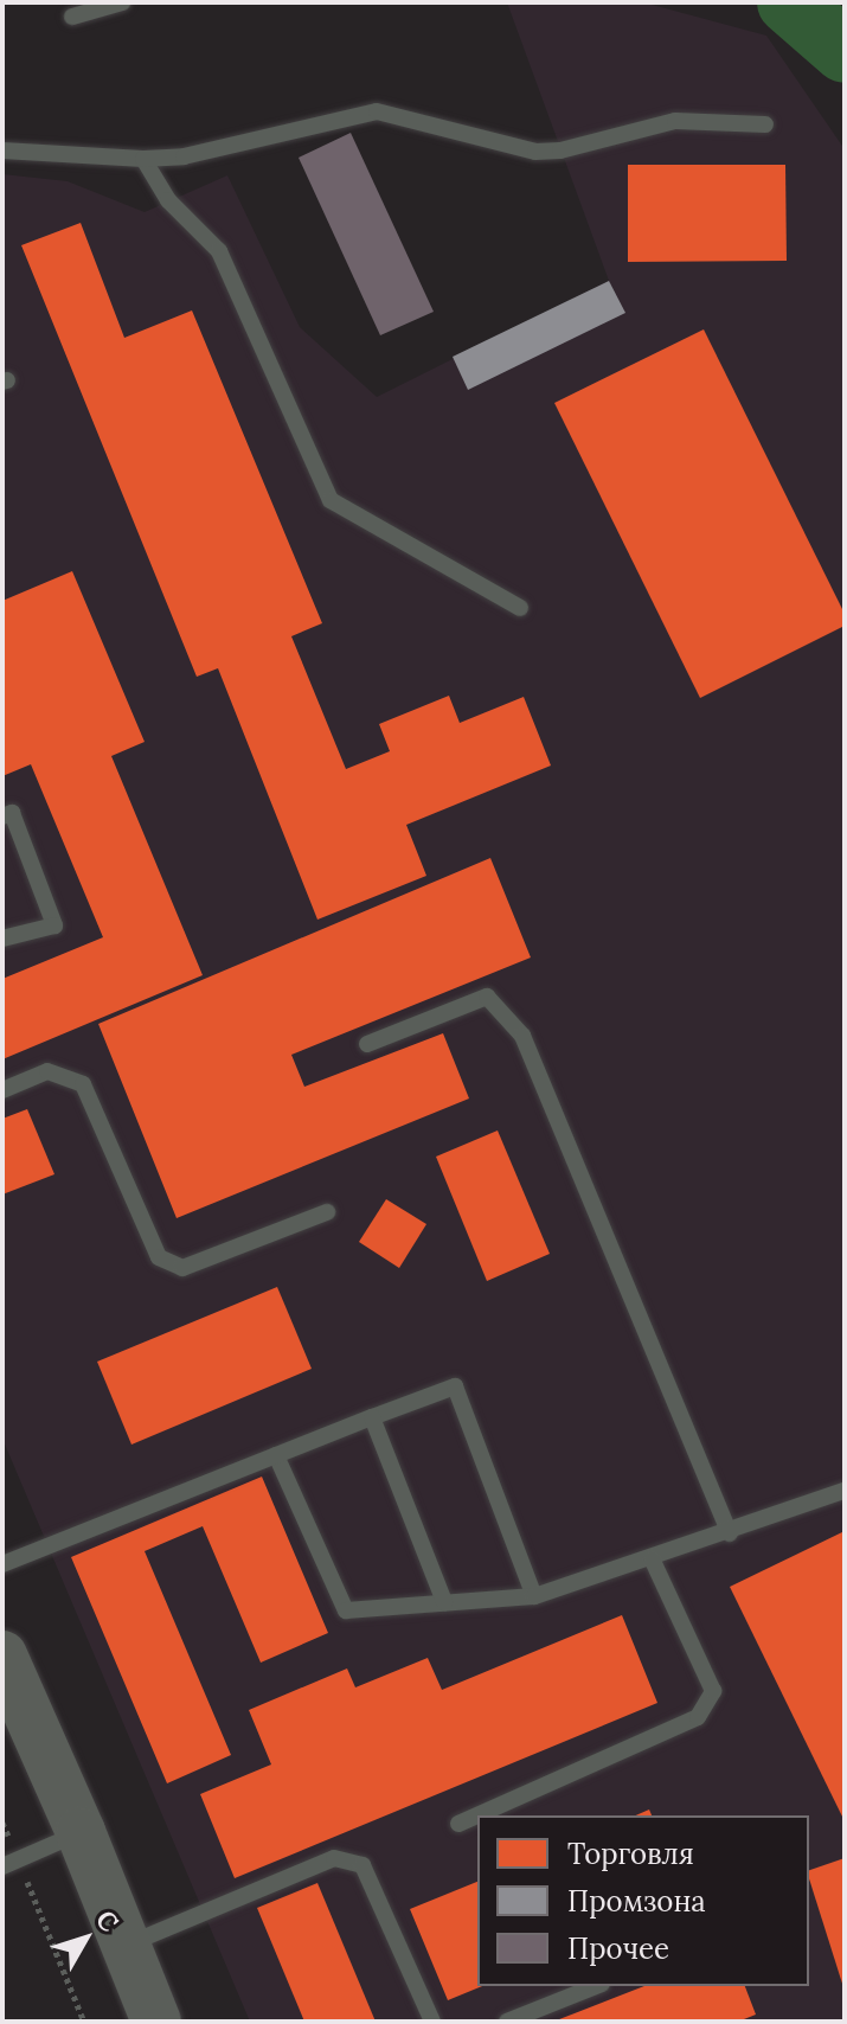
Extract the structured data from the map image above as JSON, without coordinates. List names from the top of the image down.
{
  "legend": ["Торговля", "Промзона", "Прочее"],
  "north": "top right"
}
